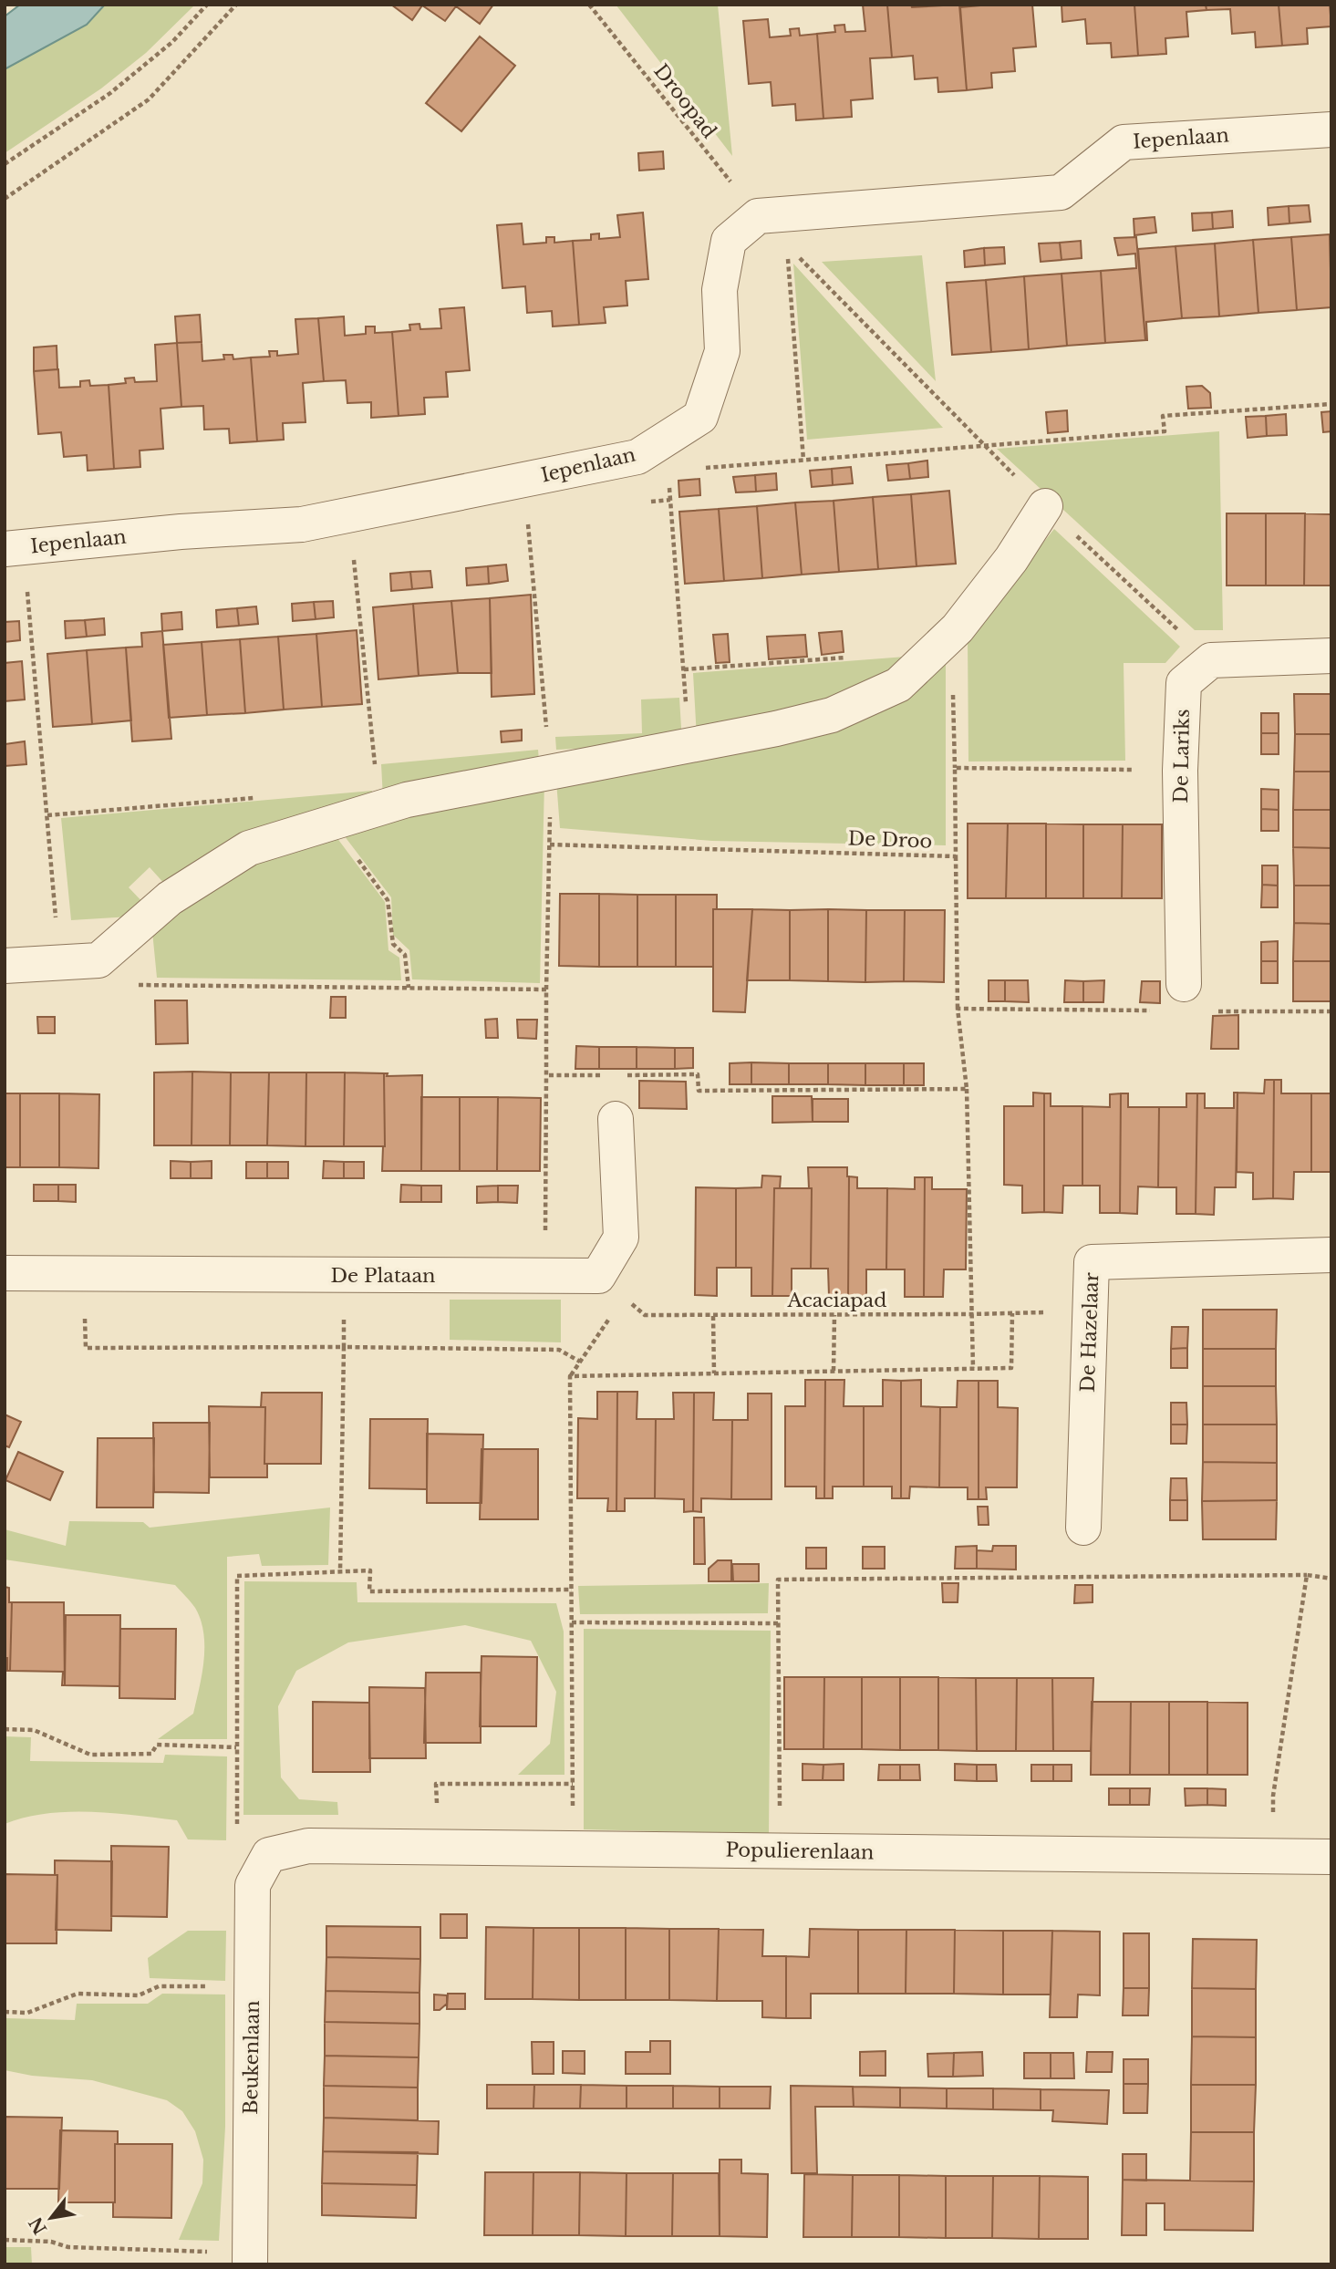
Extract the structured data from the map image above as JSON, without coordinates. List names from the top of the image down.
{
  "streets": {
    "street": [
      "Iepenlaan",
      "De Lariks",
      "De Plataan",
      "De Hazelaar",
      "Populierenlaan",
      "Beukenlaan"
    ],
    "path": ["Droopad", "De Droo", "Acaciapad"]
  },
  "crossings": [
    ["Droopad", "Iepenlaan"],
    ["Droopad", "De Lariks"],
    ["De Plataan", "Acaciapad"],
    ["Acaciapad", "De Hazelaar"],
    ["Populierenlaan", "Beukenlaan"]
  ],
  "north": "bottom left"
}
